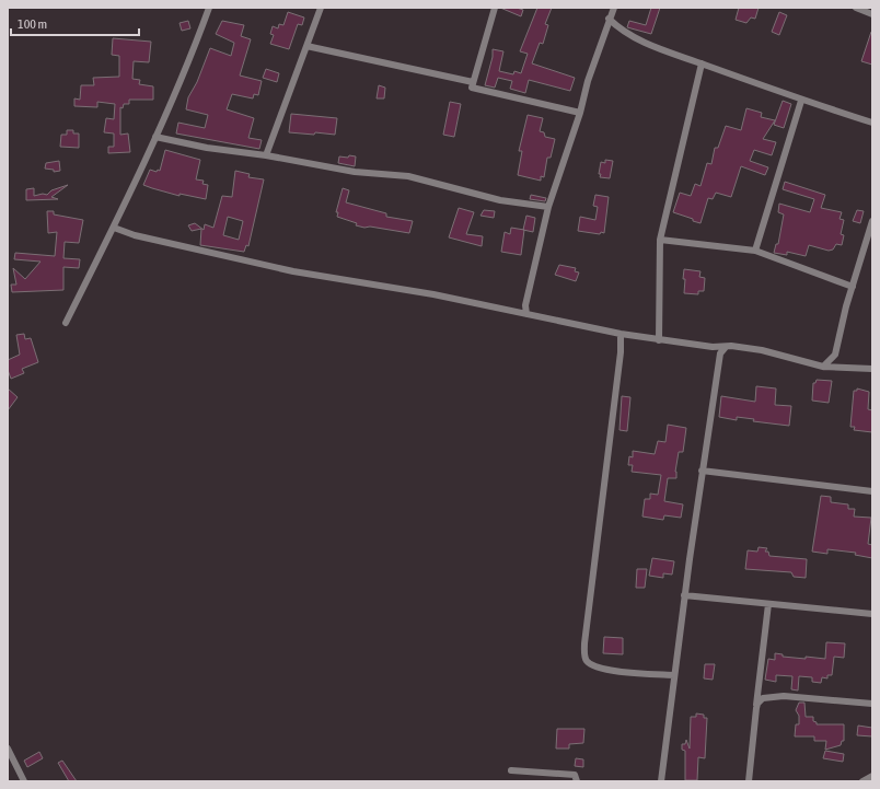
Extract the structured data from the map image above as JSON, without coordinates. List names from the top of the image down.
{
  "scale_bar": "100 m"
}
